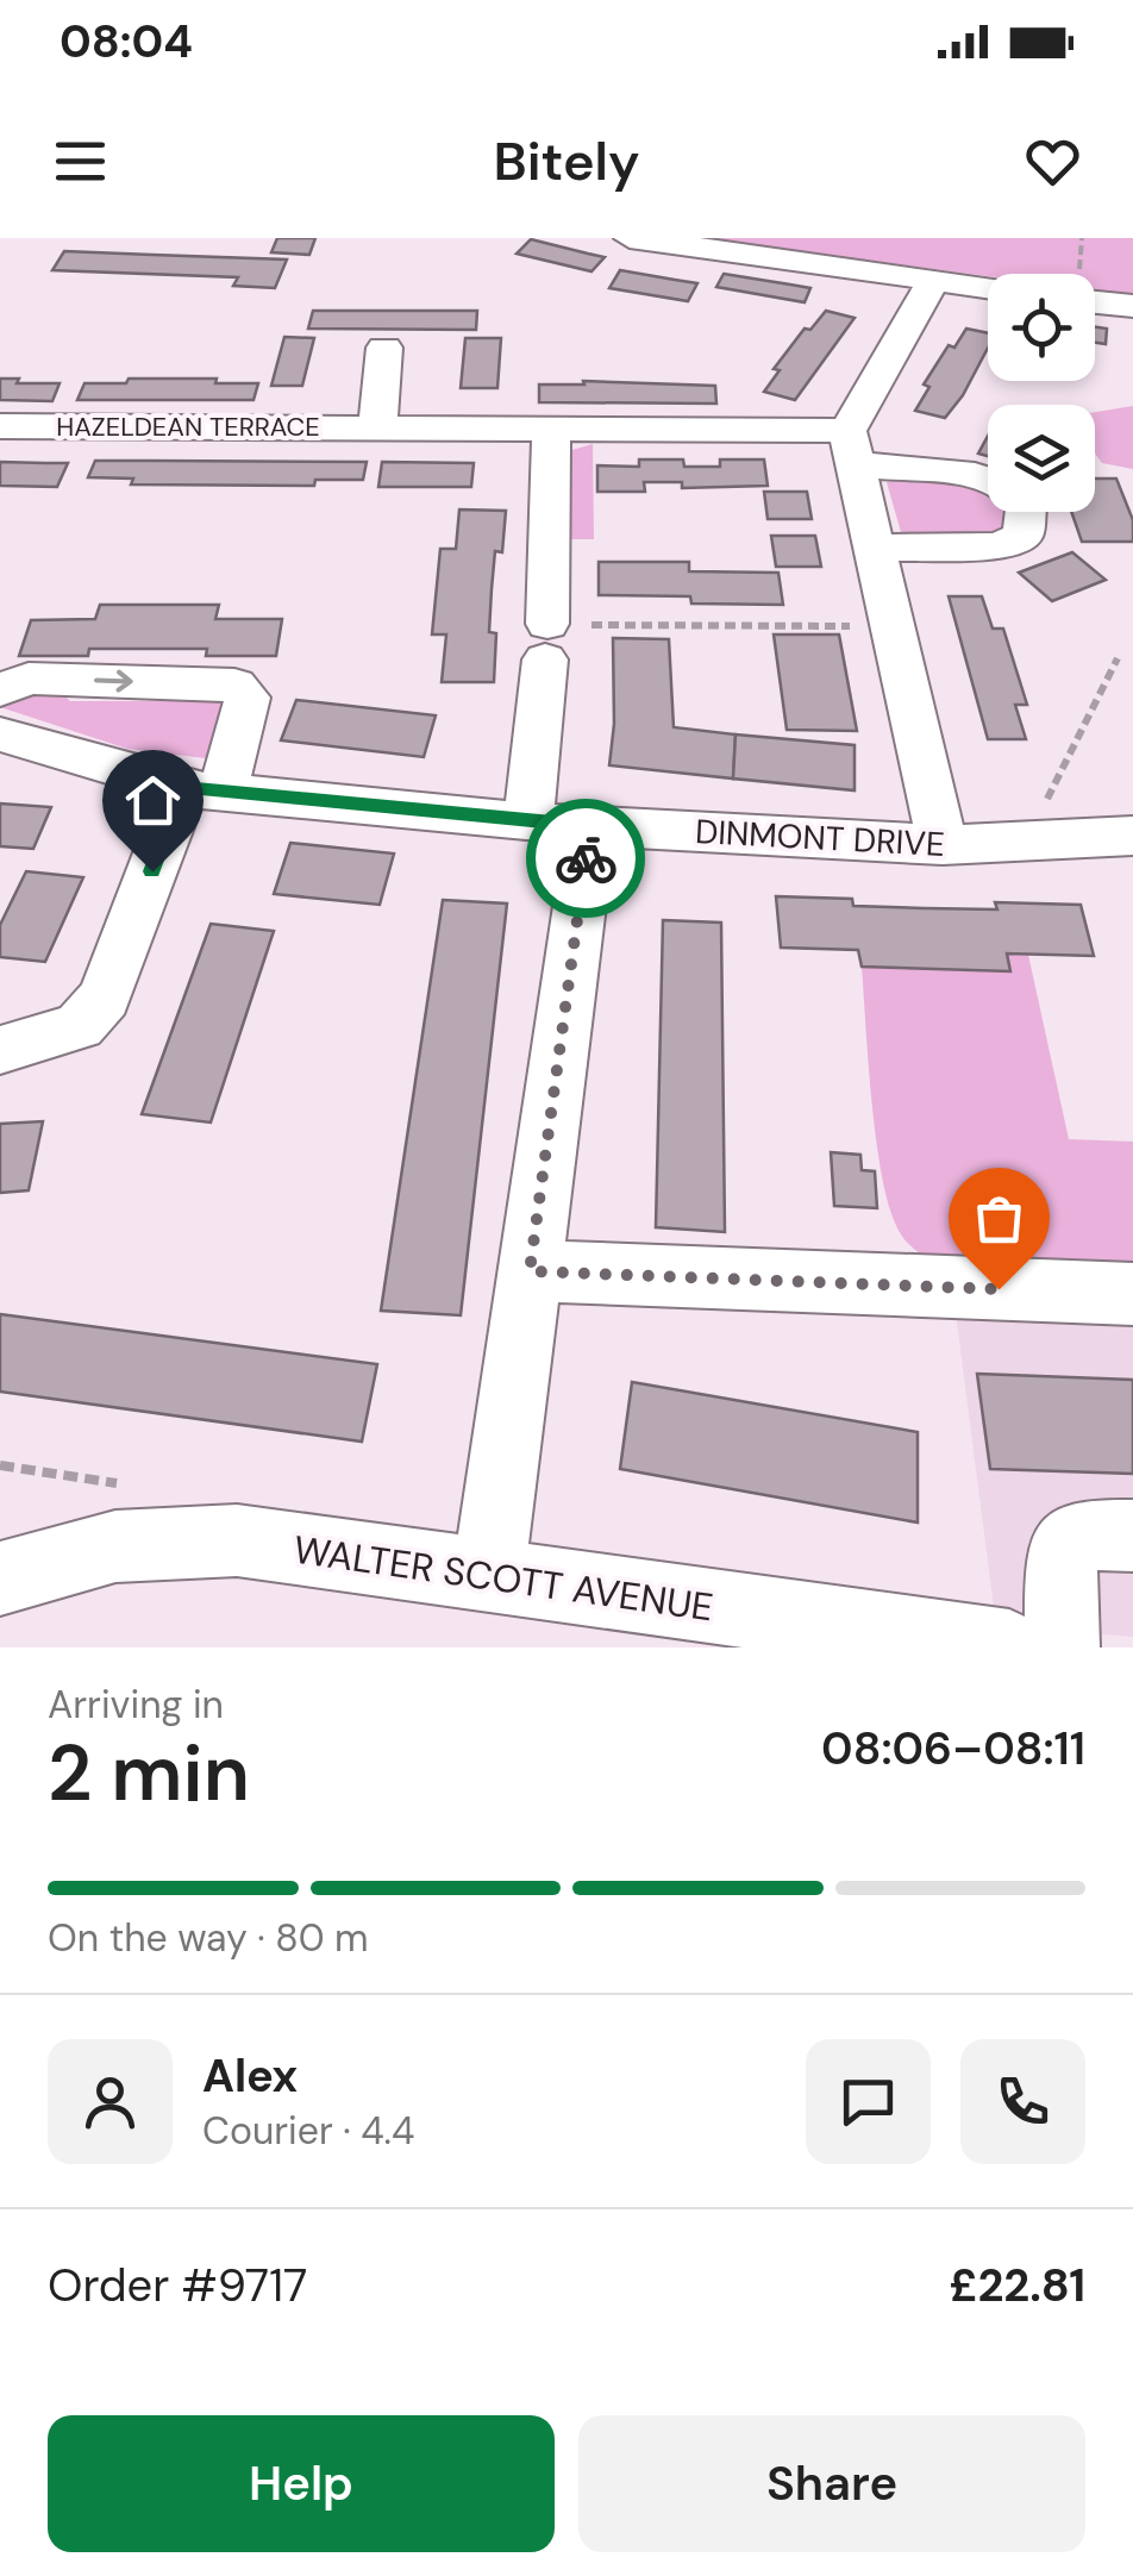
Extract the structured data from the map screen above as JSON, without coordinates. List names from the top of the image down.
{
  "streets": {
    "street": ["HAZELDEAN TERRACE", "DINMONT DRIVE", "WALTER SCOTT AVENUE"]
  },
  "page": {
    "status": "08:04",
    "header": "Bitely",
    "heading": ["2 min", "Arriving in", "08:06–08:11"],
    "panel": [
      "Alex",
      "Courier · 4.4",
      "Order #9717",
      "£22.81"
    ],
    "bar": "On the way · 80 m",
    "buttons": ["Help", "Share"]
  }
}
